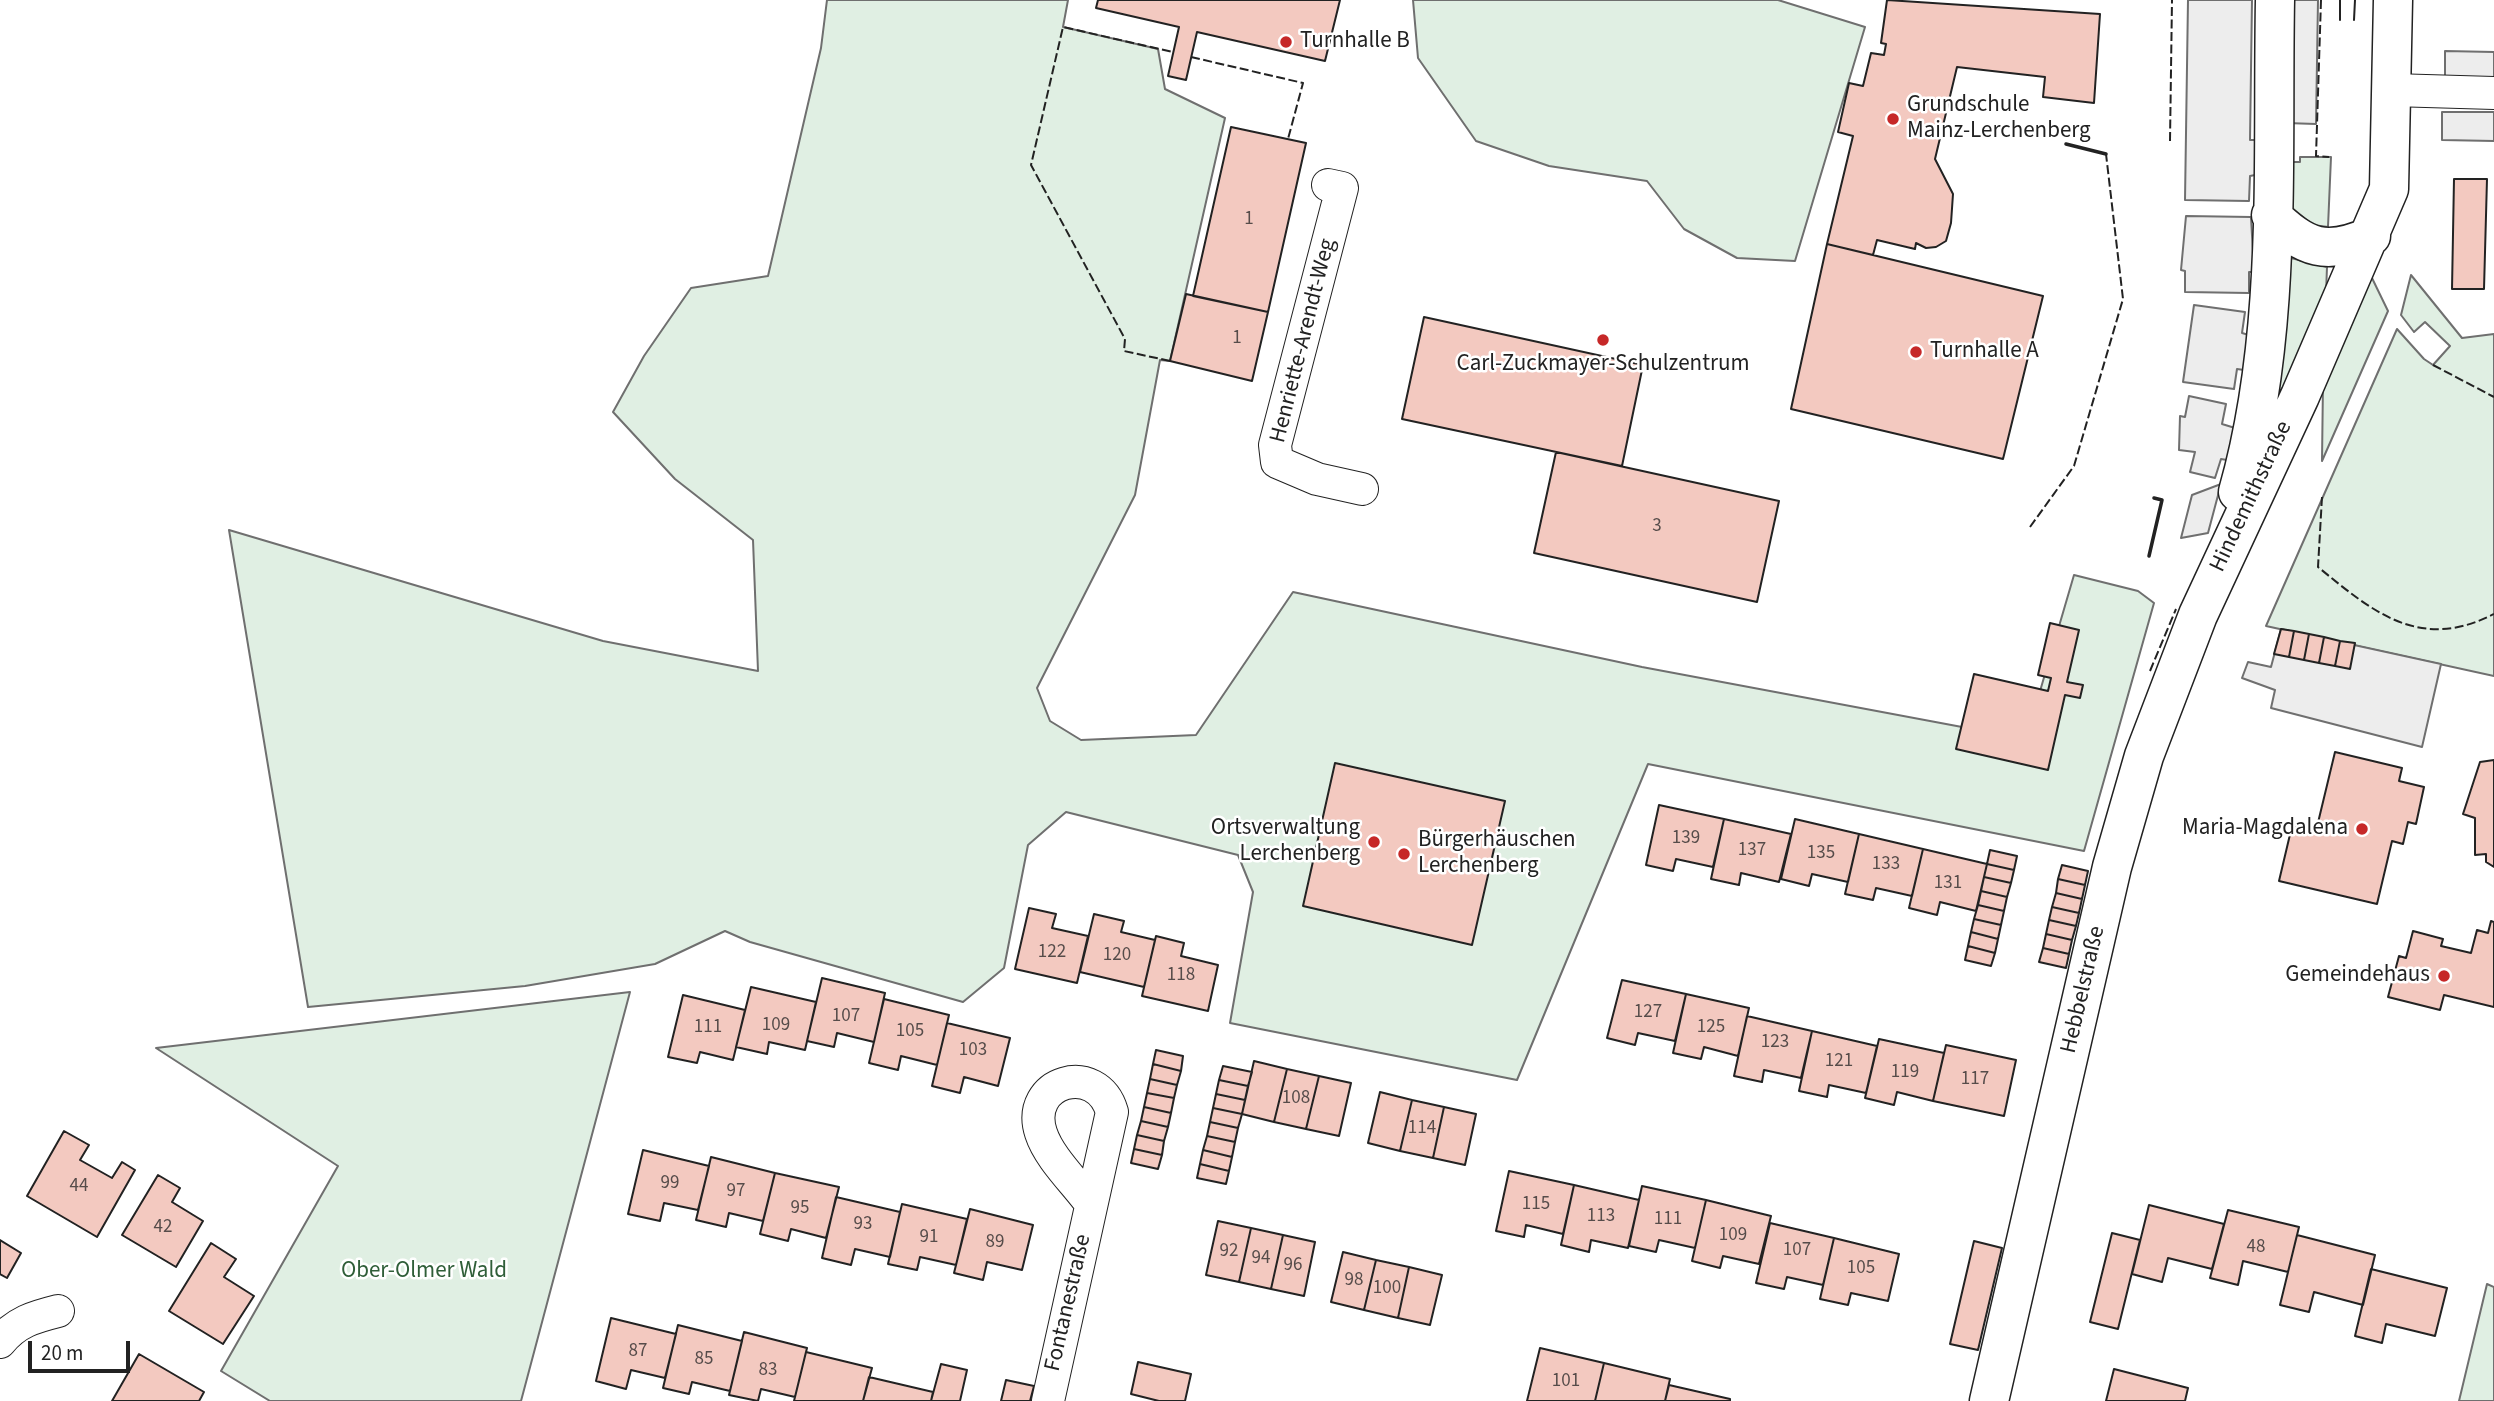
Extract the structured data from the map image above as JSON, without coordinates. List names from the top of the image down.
{
  "streets": {
    "street": [
      "Henriette-Arendt-Weg",
      "Hindemithstraße",
      "Hebbelstraße",
      "Fontanestraße"
    ]
  },
  "crossings": [
    ["Hindemithstraße", "Hebbelstraße"]
  ],
  "parks": ["Ober-Olmer Wald"],
  "places": [
    "Turnhalle B",
    "Grundschule Mainz-Lerchenberg",
    "Carl-Zuckmayer-Schulzentrum",
    "Turnhalle A",
    "Maria-Magdalena",
    "Ortsverwaltung Lerchenberg",
    "Bürgerhäuschen Lerchenberg",
    "Gemeindehaus"
  ],
  "house_numbers": [
    "1",
    "1",
    "3",
    "139",
    "137",
    "135",
    "133",
    "131",
    "122",
    "120",
    "118",
    "127",
    "107",
    "109",
    "111",
    "125",
    "105",
    "123",
    "103",
    "121",
    "119",
    "117",
    "108",
    "114",
    "99",
    "44",
    "97",
    "115",
    "95",
    "113",
    "111",
    "93",
    "42",
    "109",
    "91",
    "89",
    "48",
    "107",
    "92",
    "94",
    "96",
    "105",
    "98",
    "100",
    "87",
    "85",
    "83",
    "101"
  ],
  "scale_bar": "20 m"
}
